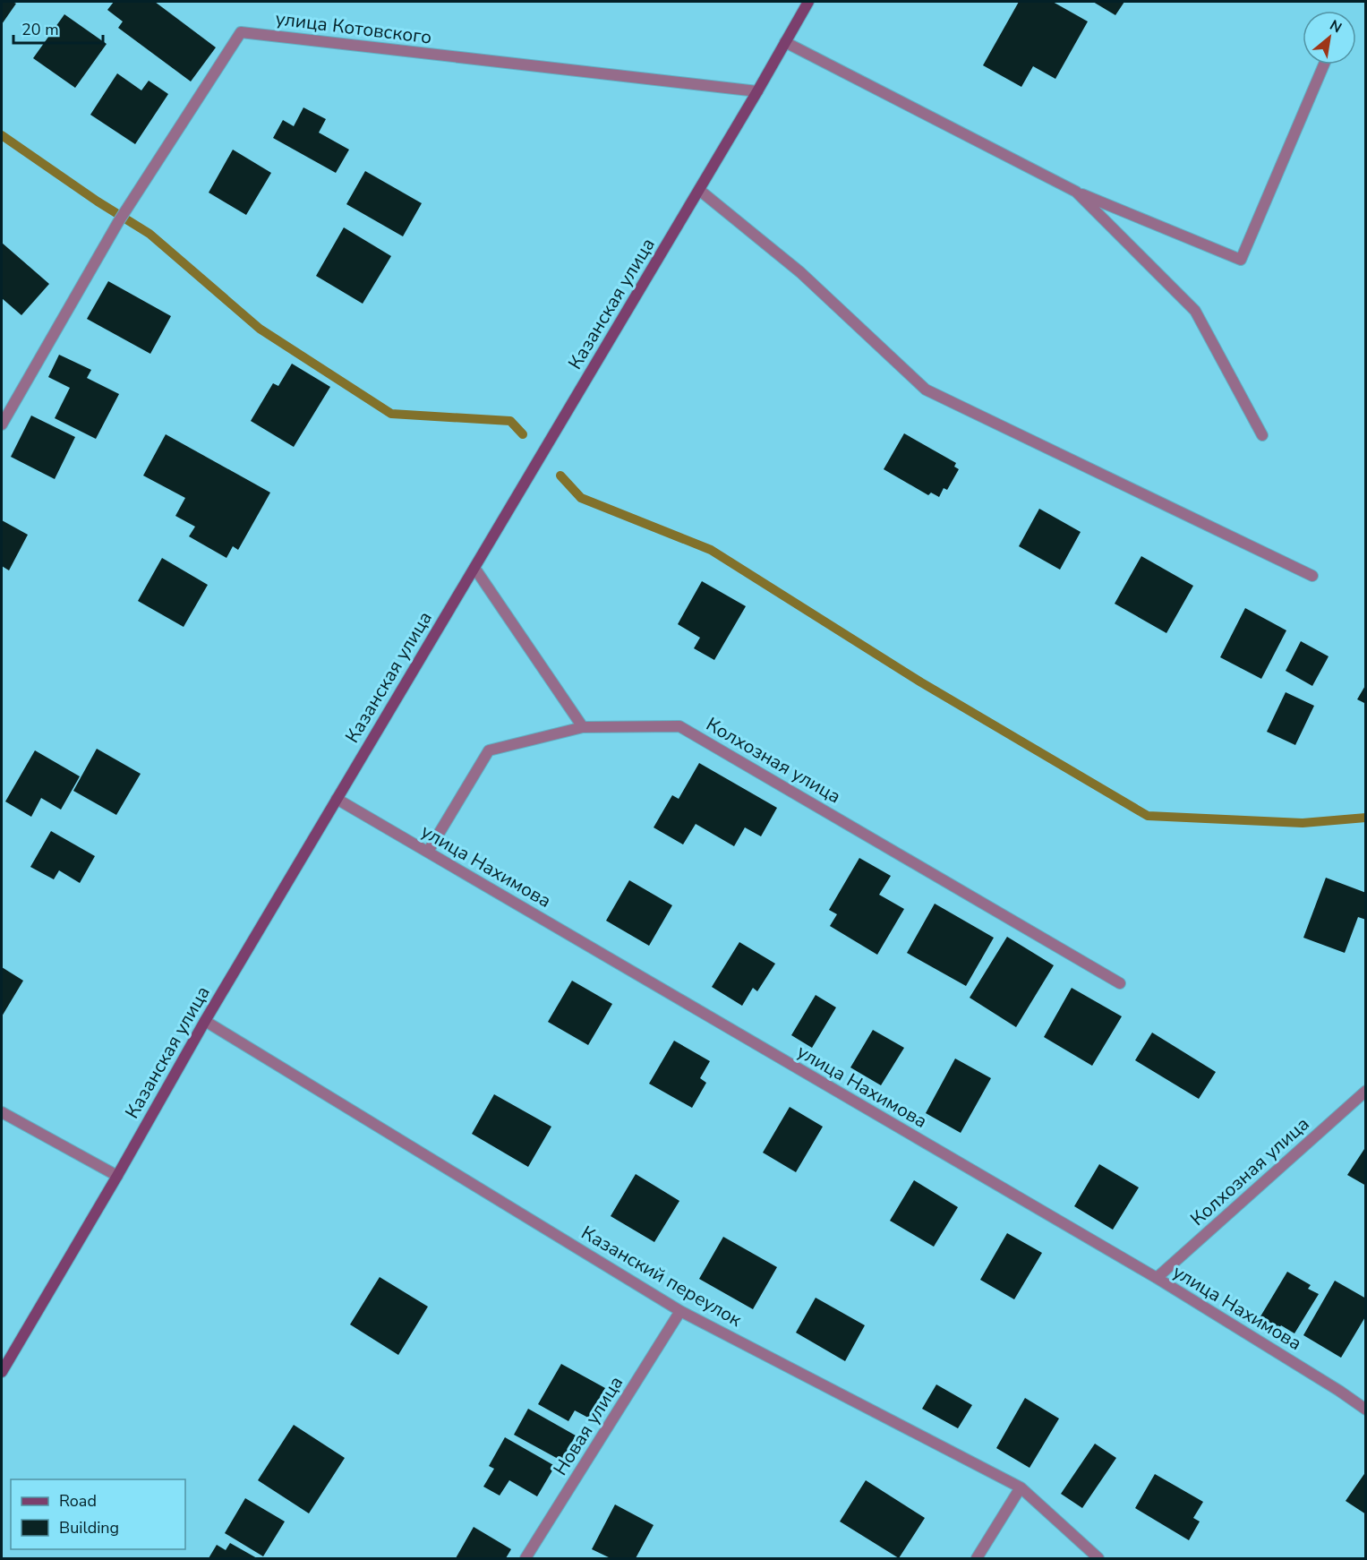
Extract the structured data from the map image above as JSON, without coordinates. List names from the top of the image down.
{
  "streets": {
    "street": [
      "улица Котовского",
      "Казанская улица",
      "Колхозная улица",
      "улица Нахимова",
      "Казанский переулок",
      "Новая улица"
    ]
  },
  "crossings": [
    ["улица Котовского", "Казанская улица"],
    ["Казанская улица", "улица Нахимова"],
    ["Казанская улица", "Казанский переулок"],
    ["Колхозная улица", "улица Нахимова"],
    ["Казанский переулок", "Новая улица"]
  ],
  "legend": ["Road", "Building"],
  "scale_bar": "20 m",
  "north": "top right"
}
